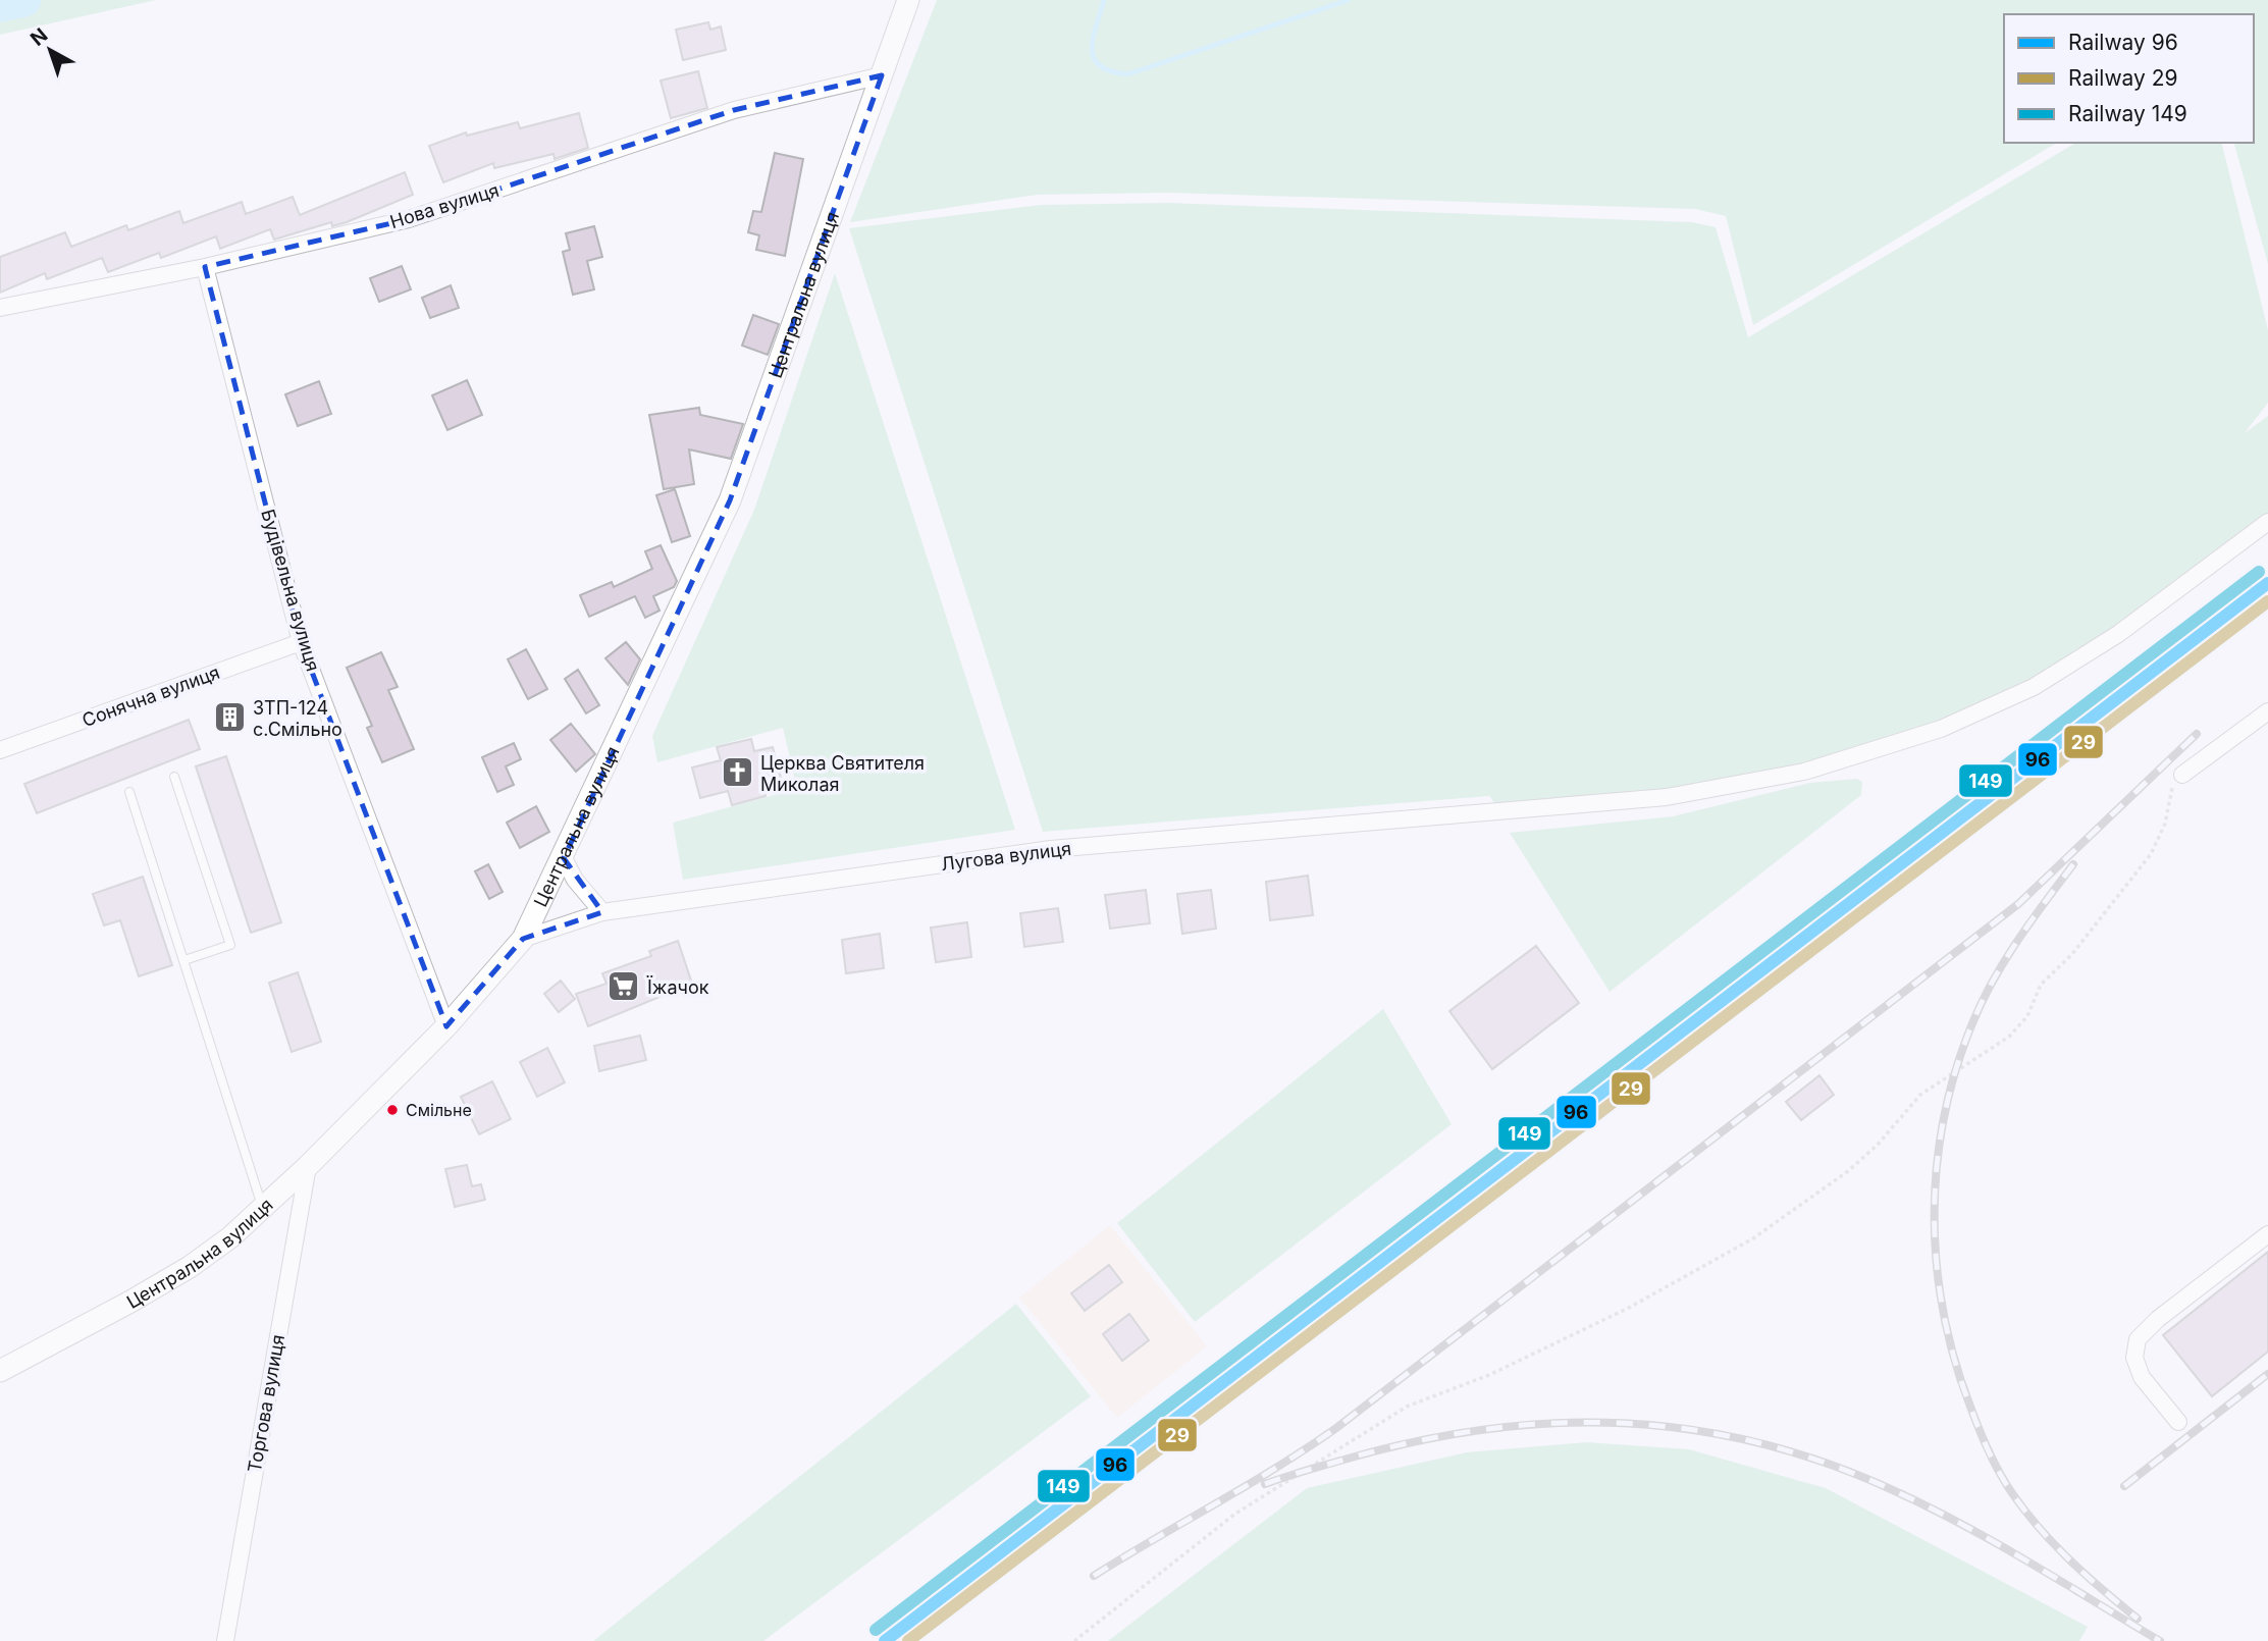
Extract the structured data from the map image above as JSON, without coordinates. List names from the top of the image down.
{
  "streets": {
    "street": [
      "Нова вулиця",
      "Центральна вулиця",
      "Будівельна вулиця",
      "Сонячна вулиця",
      "Лугова вулиця",
      "Торгова вулиця"
    ]
  },
  "crossings": [
    ["Нова вулиця", "Центральна вулиця"],
    ["Нова вулиця", "Будівельна вулиця"],
    ["Центральна вулиця", "Будівельна вулиця"],
    ["Центральна вулиця", "Лугова вулиця"],
    ["Центральна вулиця", "Торгова вулиця"],
    ["Будівельна вулиця", "Сонячна вулиця"]
  ],
  "places": {
    "building": ["ЗТП-124 с.Смільно"],
    "church": ["Церква Святителя Миколая"],
    "supermarket": ["Їжачок"],
    "other": ["Смільне"]
  },
  "lines": ["rail line 149", "rail line 96", "rail line 29"],
  "legend": ["Railway 96", "Railway 29", "Railway 149"],
  "north": "top left"
}
